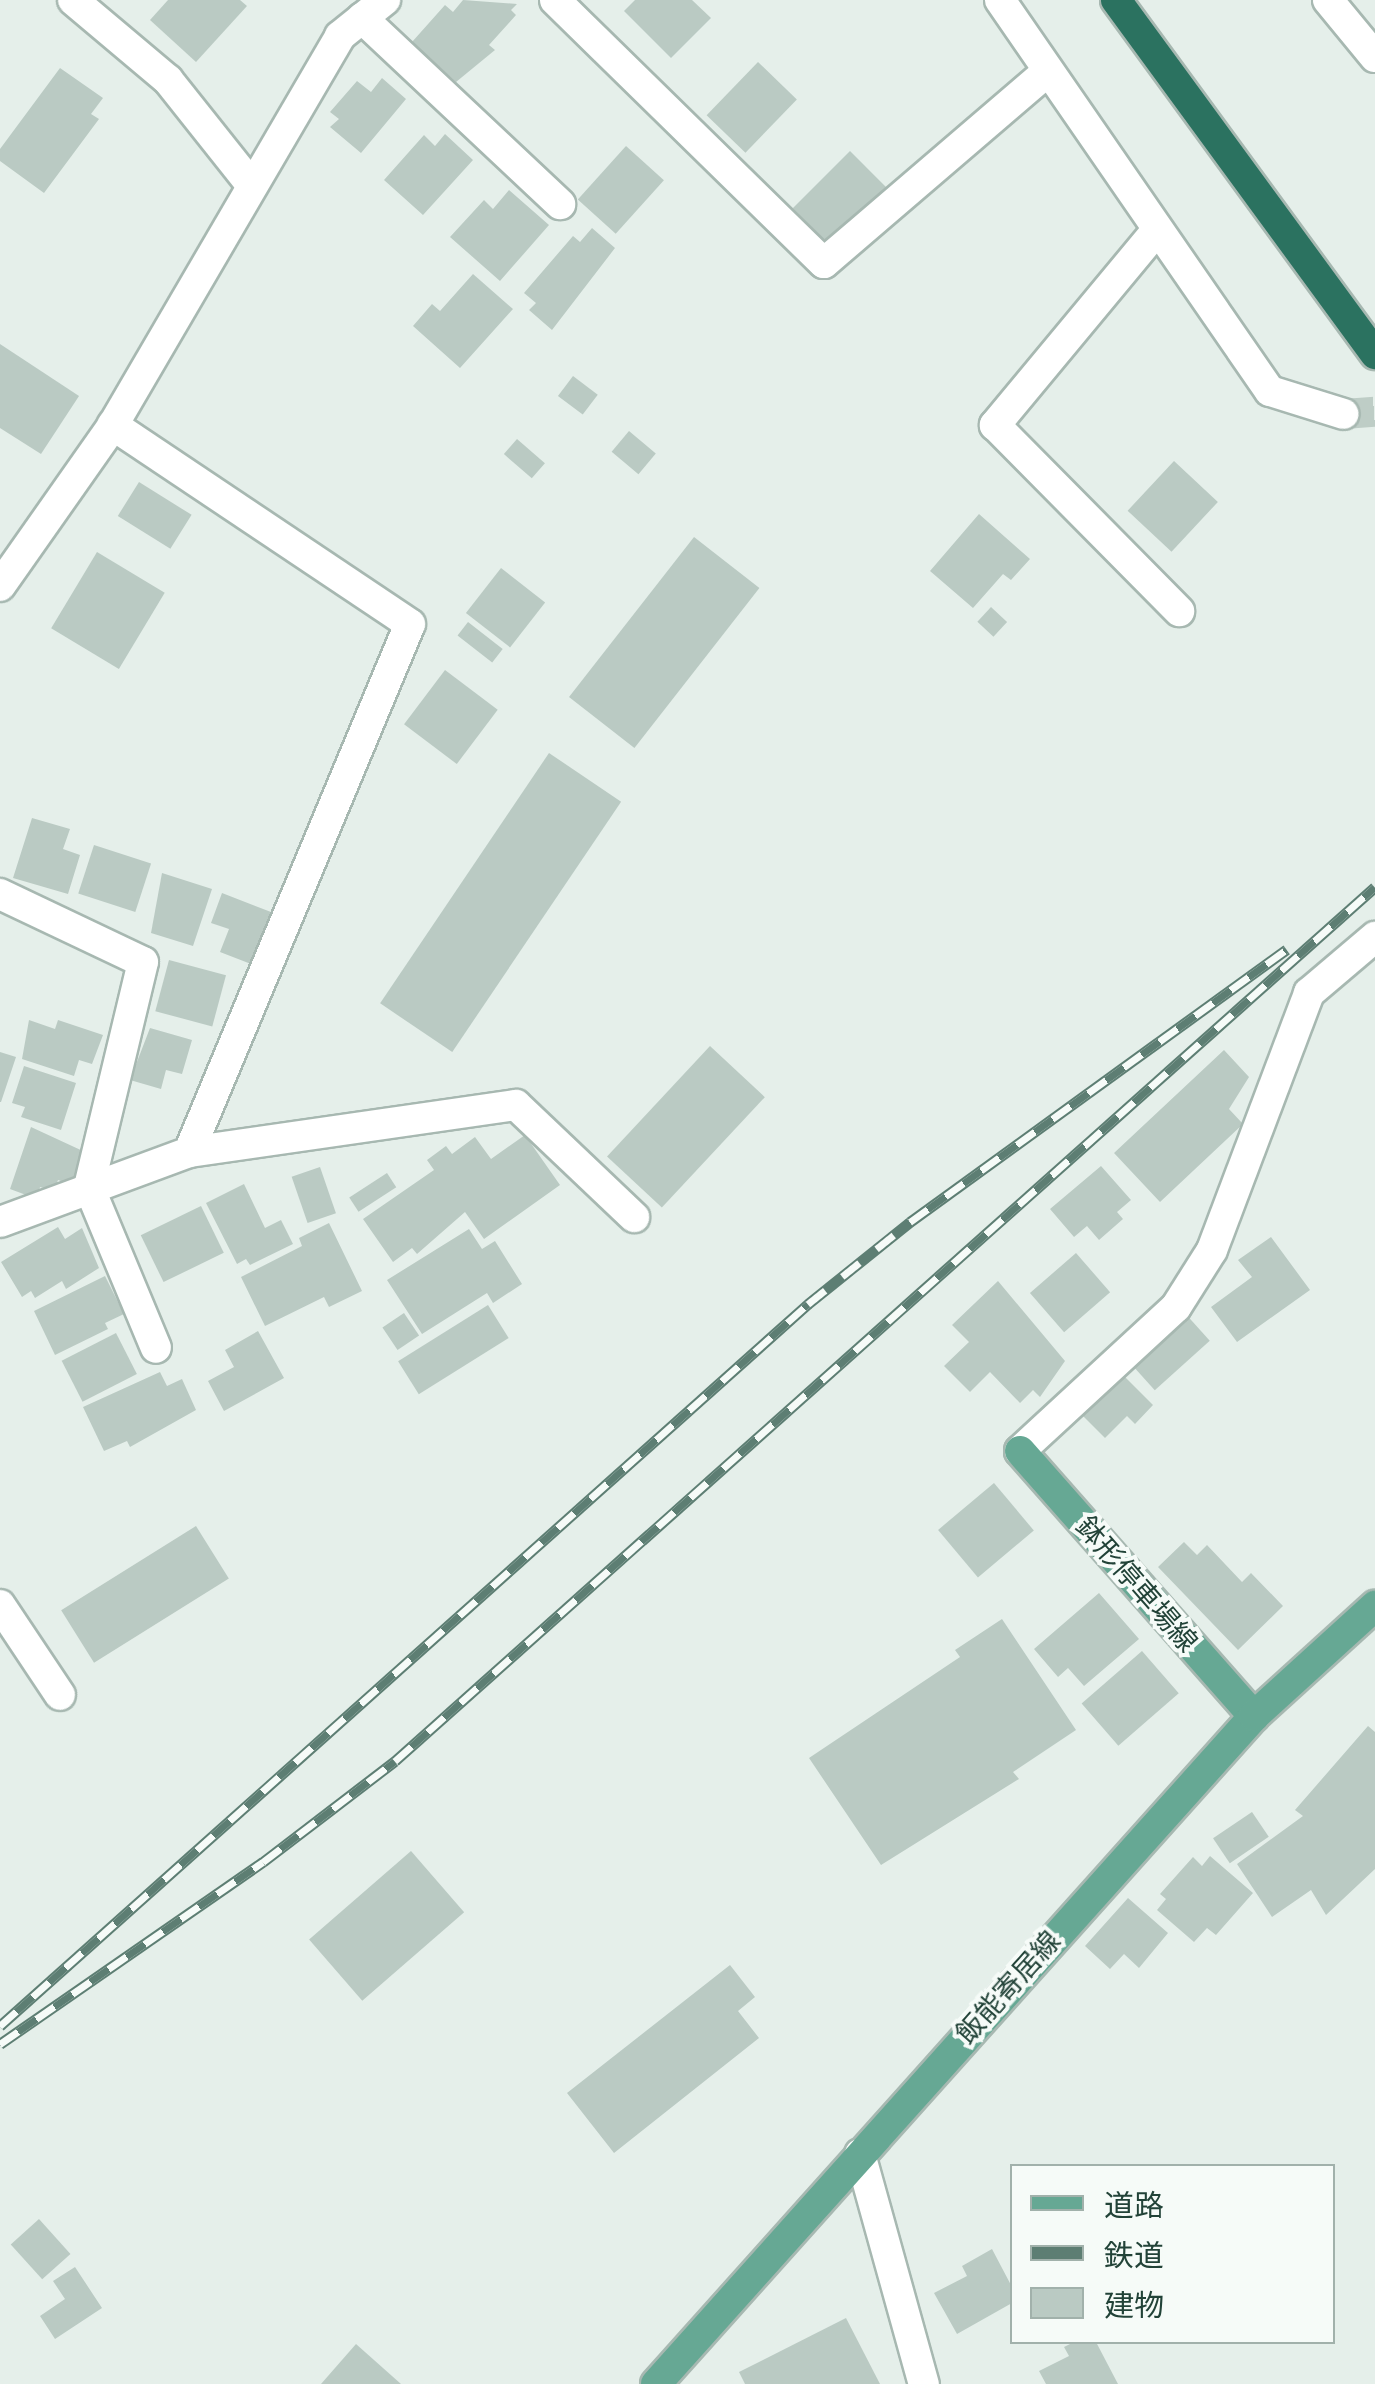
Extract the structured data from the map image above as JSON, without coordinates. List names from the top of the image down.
{
  "streets": {
    "main road": ["鉢形停車場線", "飯能寄居線"]
  },
  "crossings": [
    ["鉢形停車場線", "飯能寄居線"]
  ],
  "legend": ["道路", "鉄道", "建物"]
}
